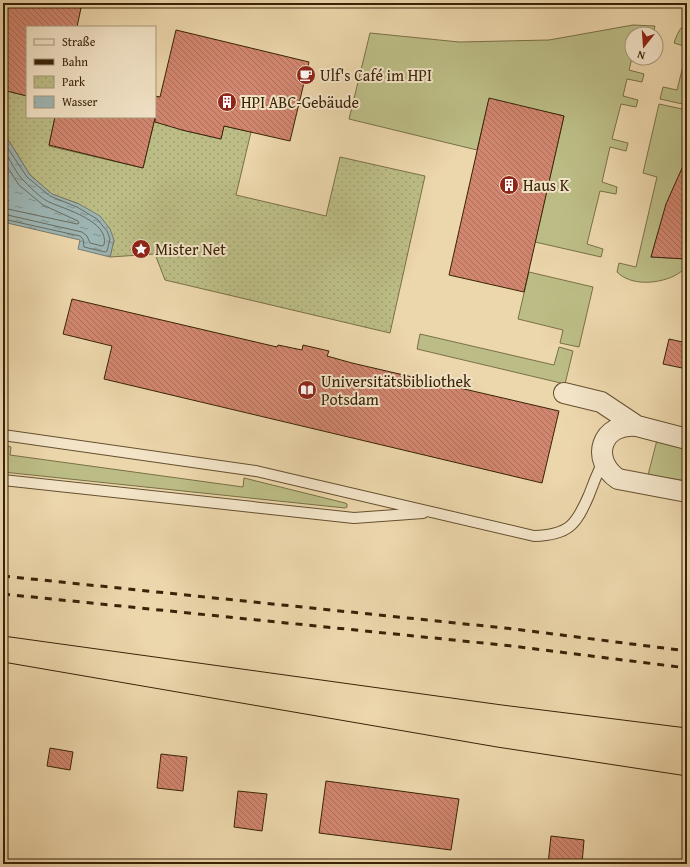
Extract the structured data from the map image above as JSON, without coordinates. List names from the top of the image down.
{
  "places": {
    "cafe": ["Ulf's Café im HPI"],
    "building": ["HPI ABC-Gebäude", "Haus K"],
    "place": ["Mister Net"],
    "library": ["Universitätsbibliothek Potsdam"]
  },
  "legend": [
    "Straße",
    "Bahn",
    "Park",
    "Wasser"
  ],
  "north": "bottom"
}
